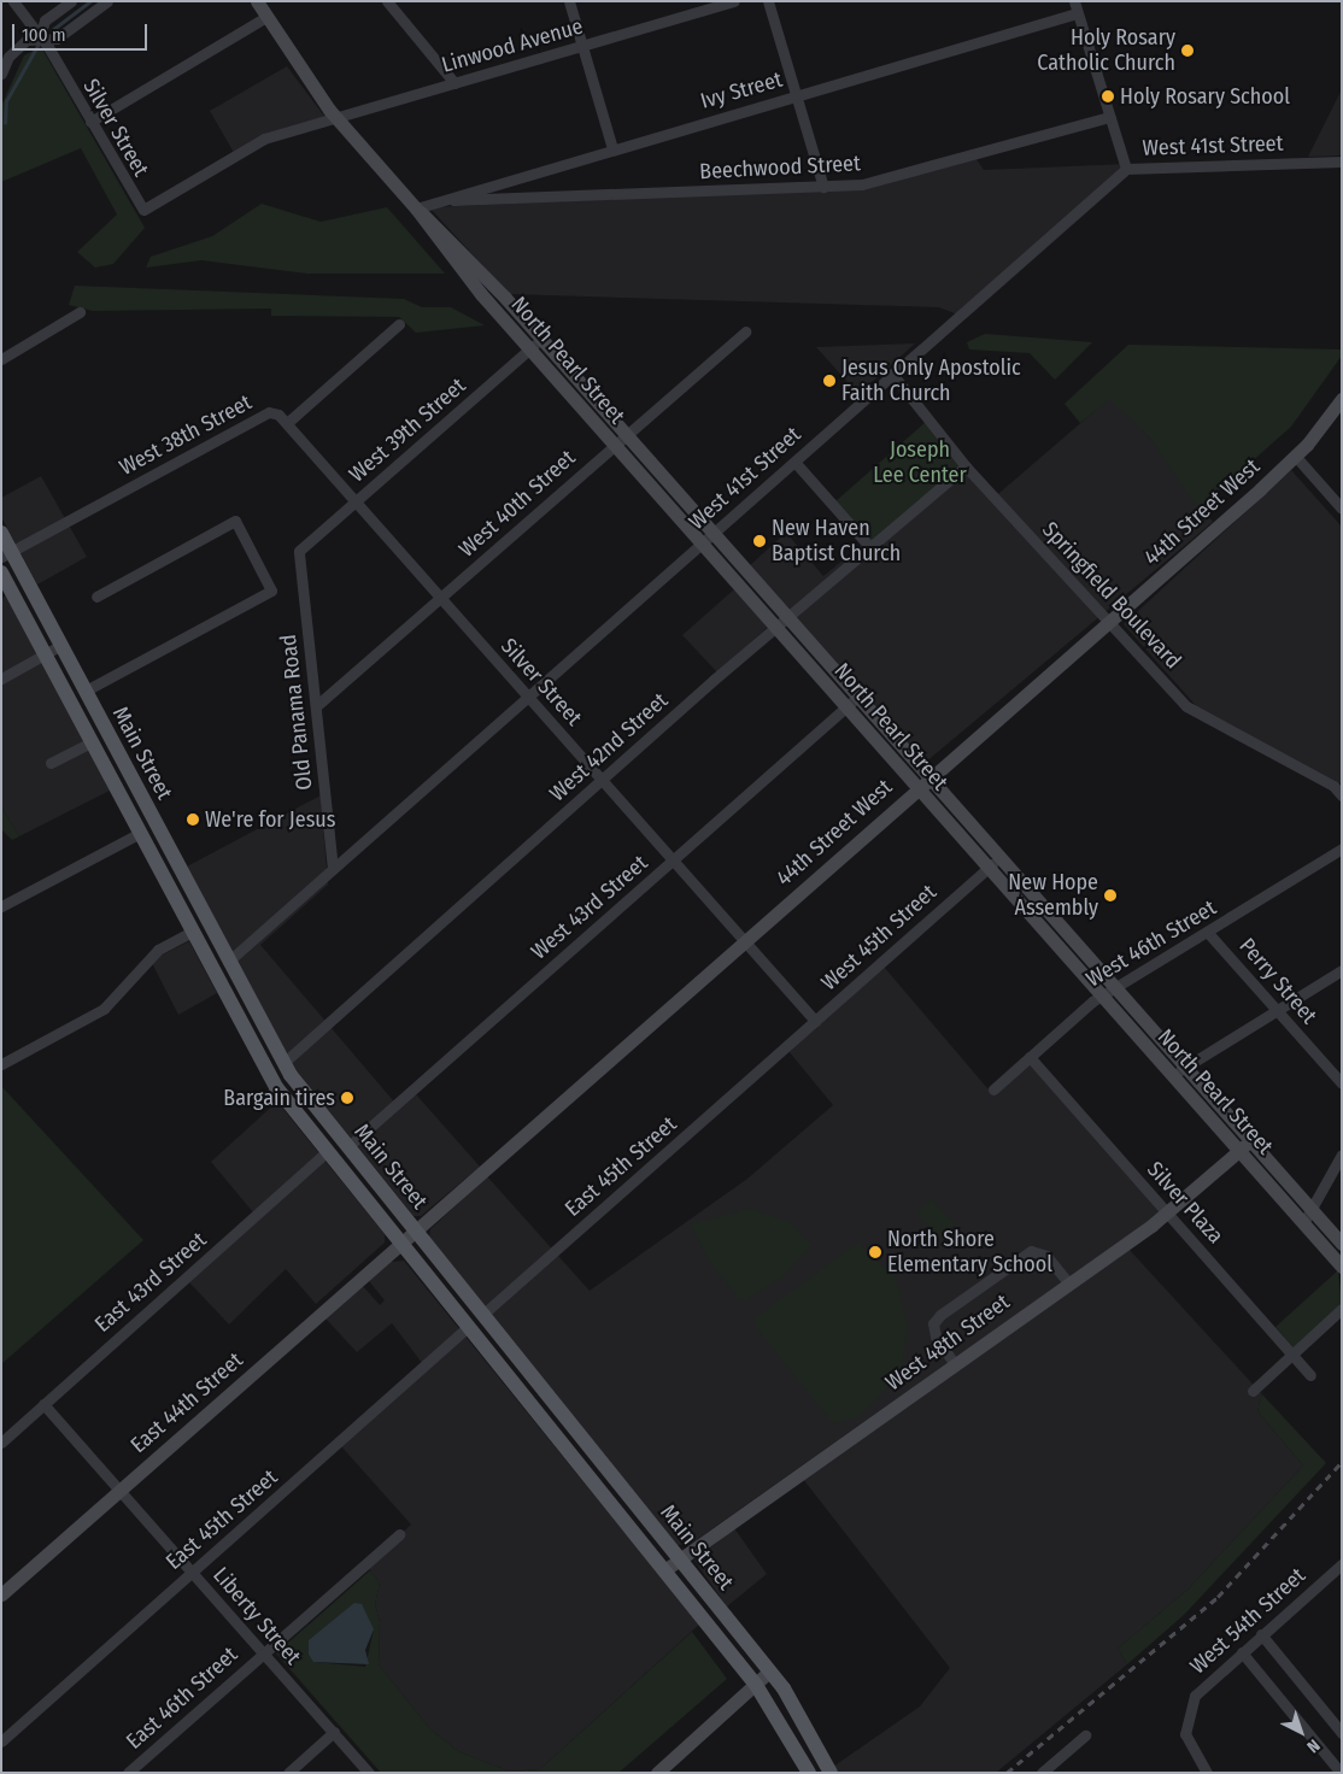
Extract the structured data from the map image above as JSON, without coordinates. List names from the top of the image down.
{
  "streets": {
    "main road": ["Main Street"],
    "street": [
      "Linwood Avenue",
      "Ivy Street",
      "Silver Street",
      "West 41st Street",
      "Beechwood Street",
      "North Pearl Street",
      "West 39th Street",
      "West 38th Street",
      "West 40th Street",
      "44th Street West",
      "Springfield Boulevard",
      "Old Panama Road",
      "West 42nd Street",
      "West 43rd Street",
      "West 45th Street",
      "West 46th Street",
      "Perry Street",
      "East 45th Street",
      "Silver Plaza",
      "East 43rd Street",
      "West 48th Street",
      "East 44th Street",
      "Liberty Street",
      "West 54th Street",
      "East 46th Street"
    ]
  },
  "crossings": [
    ["Linwood Avenue", "Silver Street"],
    ["Linwood Avenue", "North Pearl Street"],
    ["Ivy Street", "Beechwood Street"],
    ["Ivy Street", "North Pearl Street"],
    ["Silver Street", "West 41st Street"],
    ["Silver Street", "West 39th Street"],
    ["Silver Street", "West 38th Street"],
    ["Silver Street", "West 40th Street"],
    ["Silver Street", "44th Street West"],
    ["Silver Street", "West 42nd Street"],
    ["Silver Street", "West 43rd Street"],
    ["Silver Street", "West 45th Street"],
    ["West 41st Street", "North Pearl Street"],
    ["West 41st Street", "Springfield Boulevard"],
    ["West 41st Street", "Old Panama Road"],
    ["West 41st Street", "Main Street"],
    ["North Pearl Street", "West 39th Street"],
    ["North Pearl Street", "West 40th Street"],
    ["North Pearl Street", "44th Street West"],
    ["North Pearl Street", "West 42nd Street"],
    ["North Pearl Street", "West 43rd Street"],
    ["North Pearl Street", "West 45th Street"],
    ["North Pearl Street", "West 46th Street"],
    ["North Pearl Street", "West 48th Street"],
    ["West 39th Street", "Old Panama Road"],
    ["West 38th Street", "Main Street"],
    ["West 40th Street", "Old Panama Road"],
    ["44th Street West", "Springfield Boulevard"],
    ["44th Street West", "Main Street"],
    ["44th Street West", "East 44th Street"],
    ["Springfield Boulevard", "West 42nd Street"],
    ["West 42nd Street", "Main Street"],
    ["Main Street", "West 43rd Street"],
    ["Main Street", "East 45th Street"],
    ["Main Street", "East 43rd Street"],
    ["Main Street", "West 48th Street"],
    ["Main Street", "East 44th Street"],
    ["West 45th Street", "East 45th Street"],
    ["West 46th Street", "Perry Street"],
    ["West 46th Street", "Silver Plaza"],
    ["East 45th Street", "Liberty Street"],
    ["Silver Plaza", "West 48th Street"],
    ["East 43rd Street", "Liberty Street"],
    ["East 44th Street", "Liberty Street"],
    ["Liberty Street", "East 46th Street"]
  ],
  "parks": ["Joseph Lee Center"],
  "places": [
    "Holy Rosary Catholic Church",
    "Holy Rosary School",
    "Jesus Only Apostolic Faith Church",
    "New Haven Baptist Church",
    "We're for Jesus",
    "New Hope Assembly",
    "Bargain tires",
    "North Shore Elementary School"
  ],
  "scale_bar": "100 m",
  "north": "bottom right"
}
